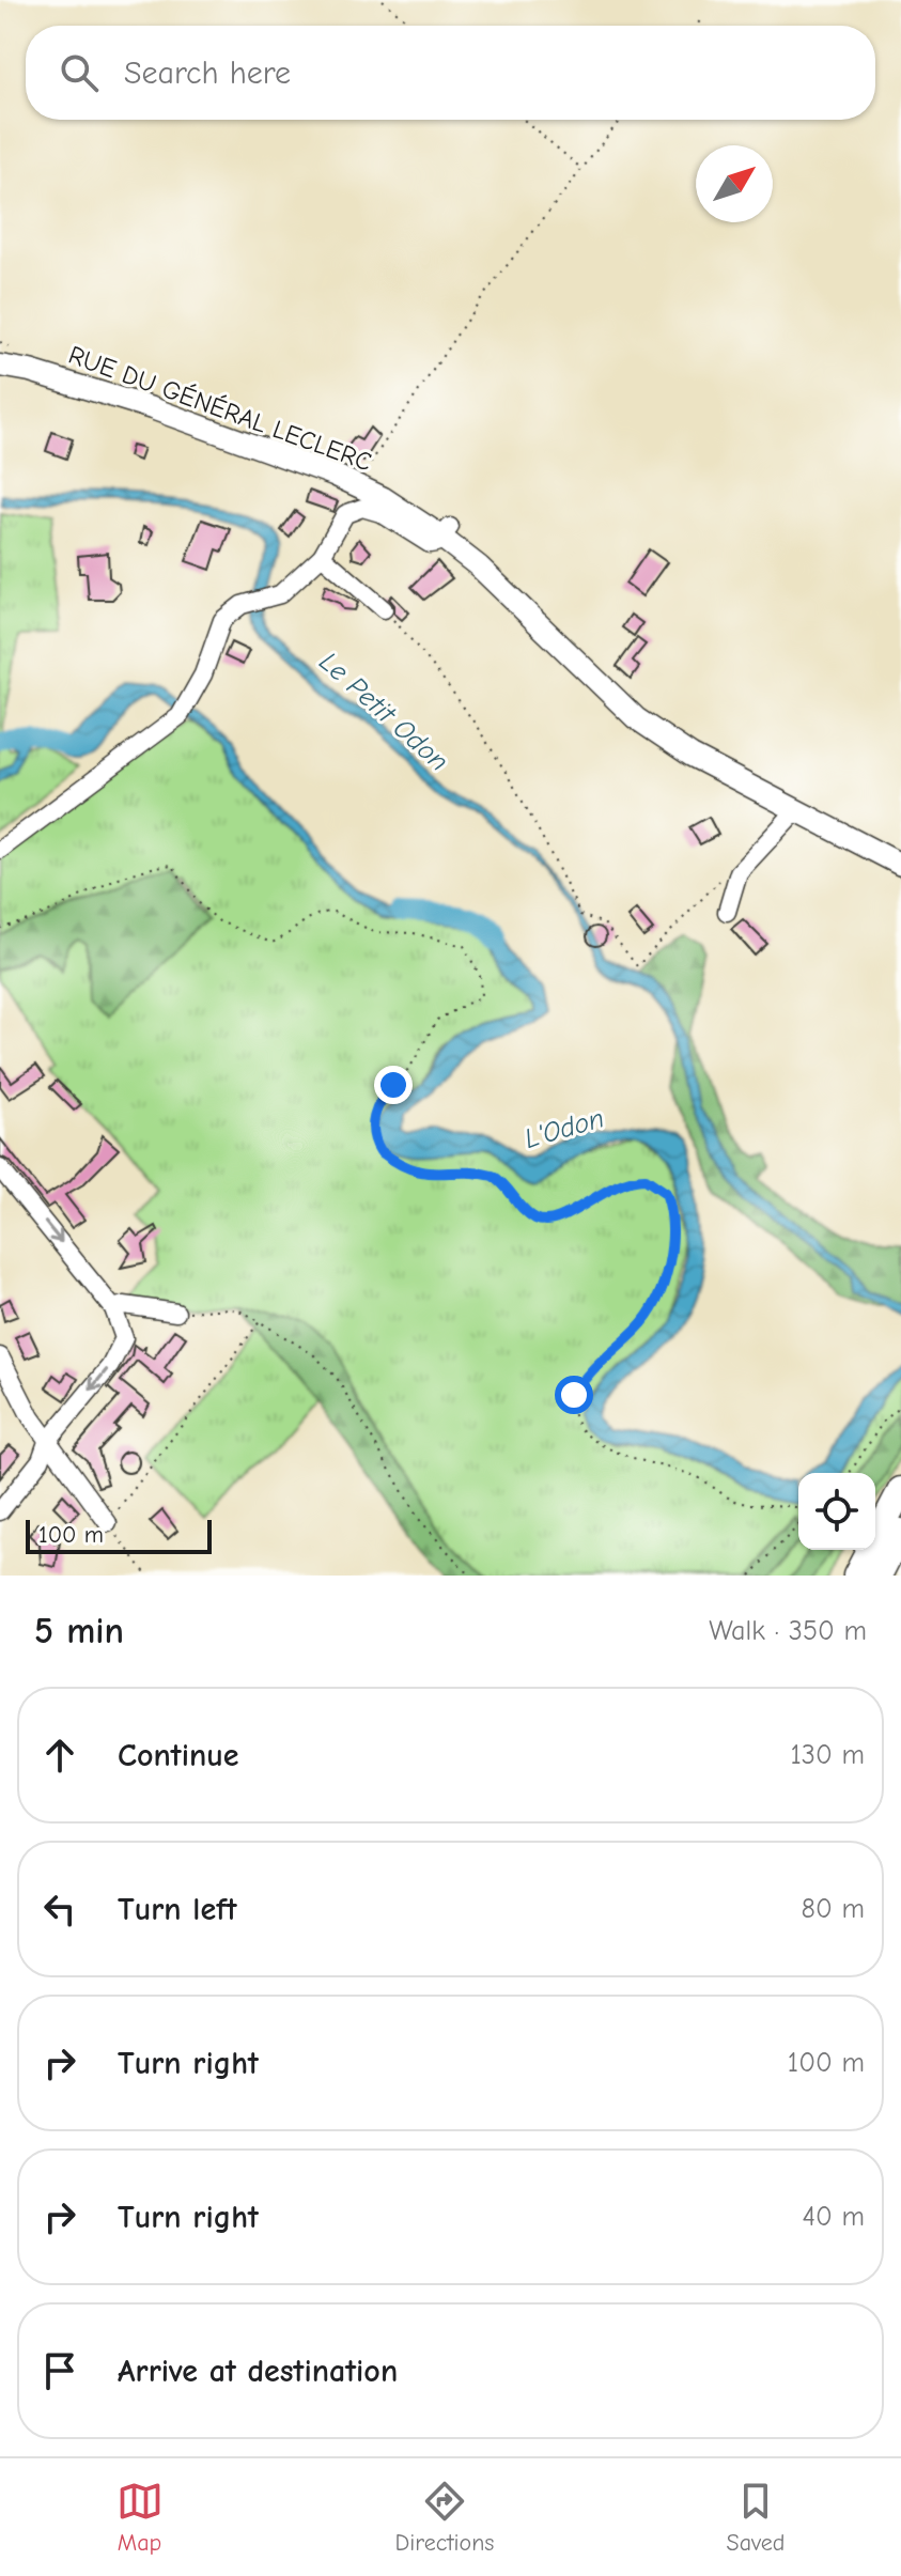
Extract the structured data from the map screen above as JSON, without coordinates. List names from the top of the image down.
{
  "streets": {
    "main road": ["RUE DU GÉNÉRAL LECLERC"]
  },
  "water": ["Le Petit Odon", "L'Odon"],
  "scale_bar": "100 m",
  "north": "top right",
  "page": {
    "search": "Search here",
    "scale": "100 m",
    "heading": ["5 min", "Walk · 350 m"],
    "list": [
      ["Continue", "130 m"],
      ["Turn left", "80 m"],
      ["Turn right", "100 m"],
      ["Turn right", "40 m"],
      "Arrive at destination"
    ],
    "nav": ["Map", "Directions", "Saved"]
  }
}
